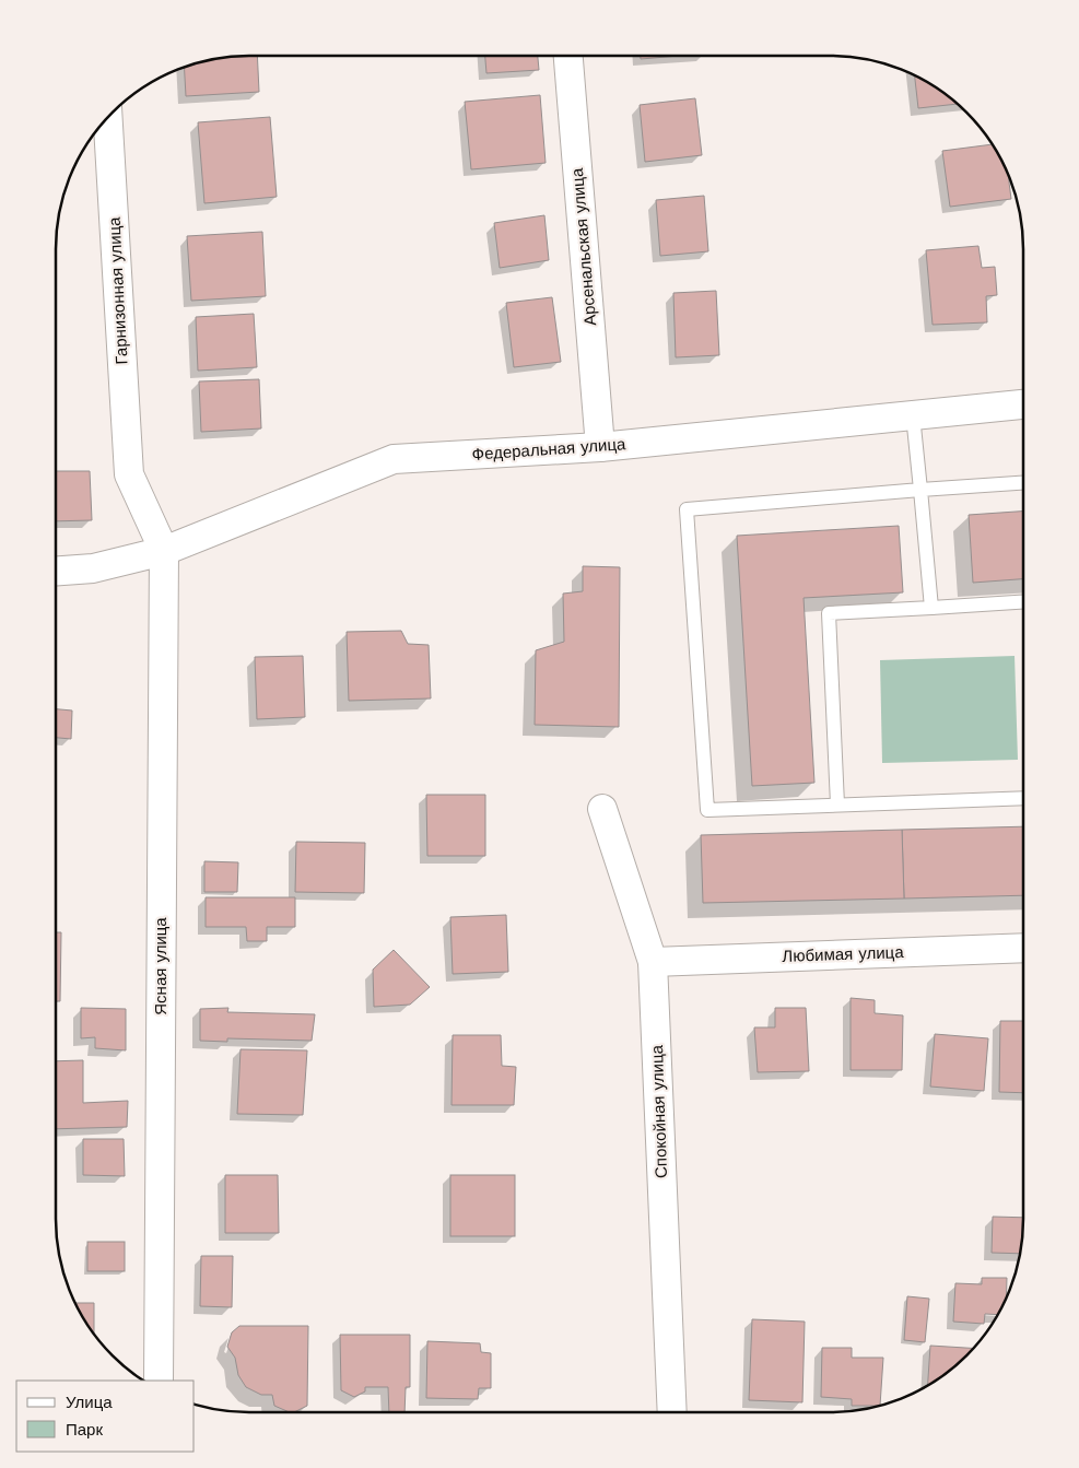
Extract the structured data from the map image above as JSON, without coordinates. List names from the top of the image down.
{
  "streets": {
    "street": [
      "Арсенальская улица",
      "Гарнизонная улица",
      "Федеральная улица",
      "Любимая улица",
      "Ясная улица",
      "Спокойная улица"
    ]
  },
  "crossings": [
    ["Арсенальская улица", "Федеральная улица"],
    ["Гарнизонная улица", "Федеральная улица"],
    ["Гарнизонная улица", "Ясная улица"],
    ["Федеральная улица", "Ясная улица"],
    ["Любимая улица", "Спокойная улица"]
  ],
  "legend": ["Улица", "Парк"]
}
